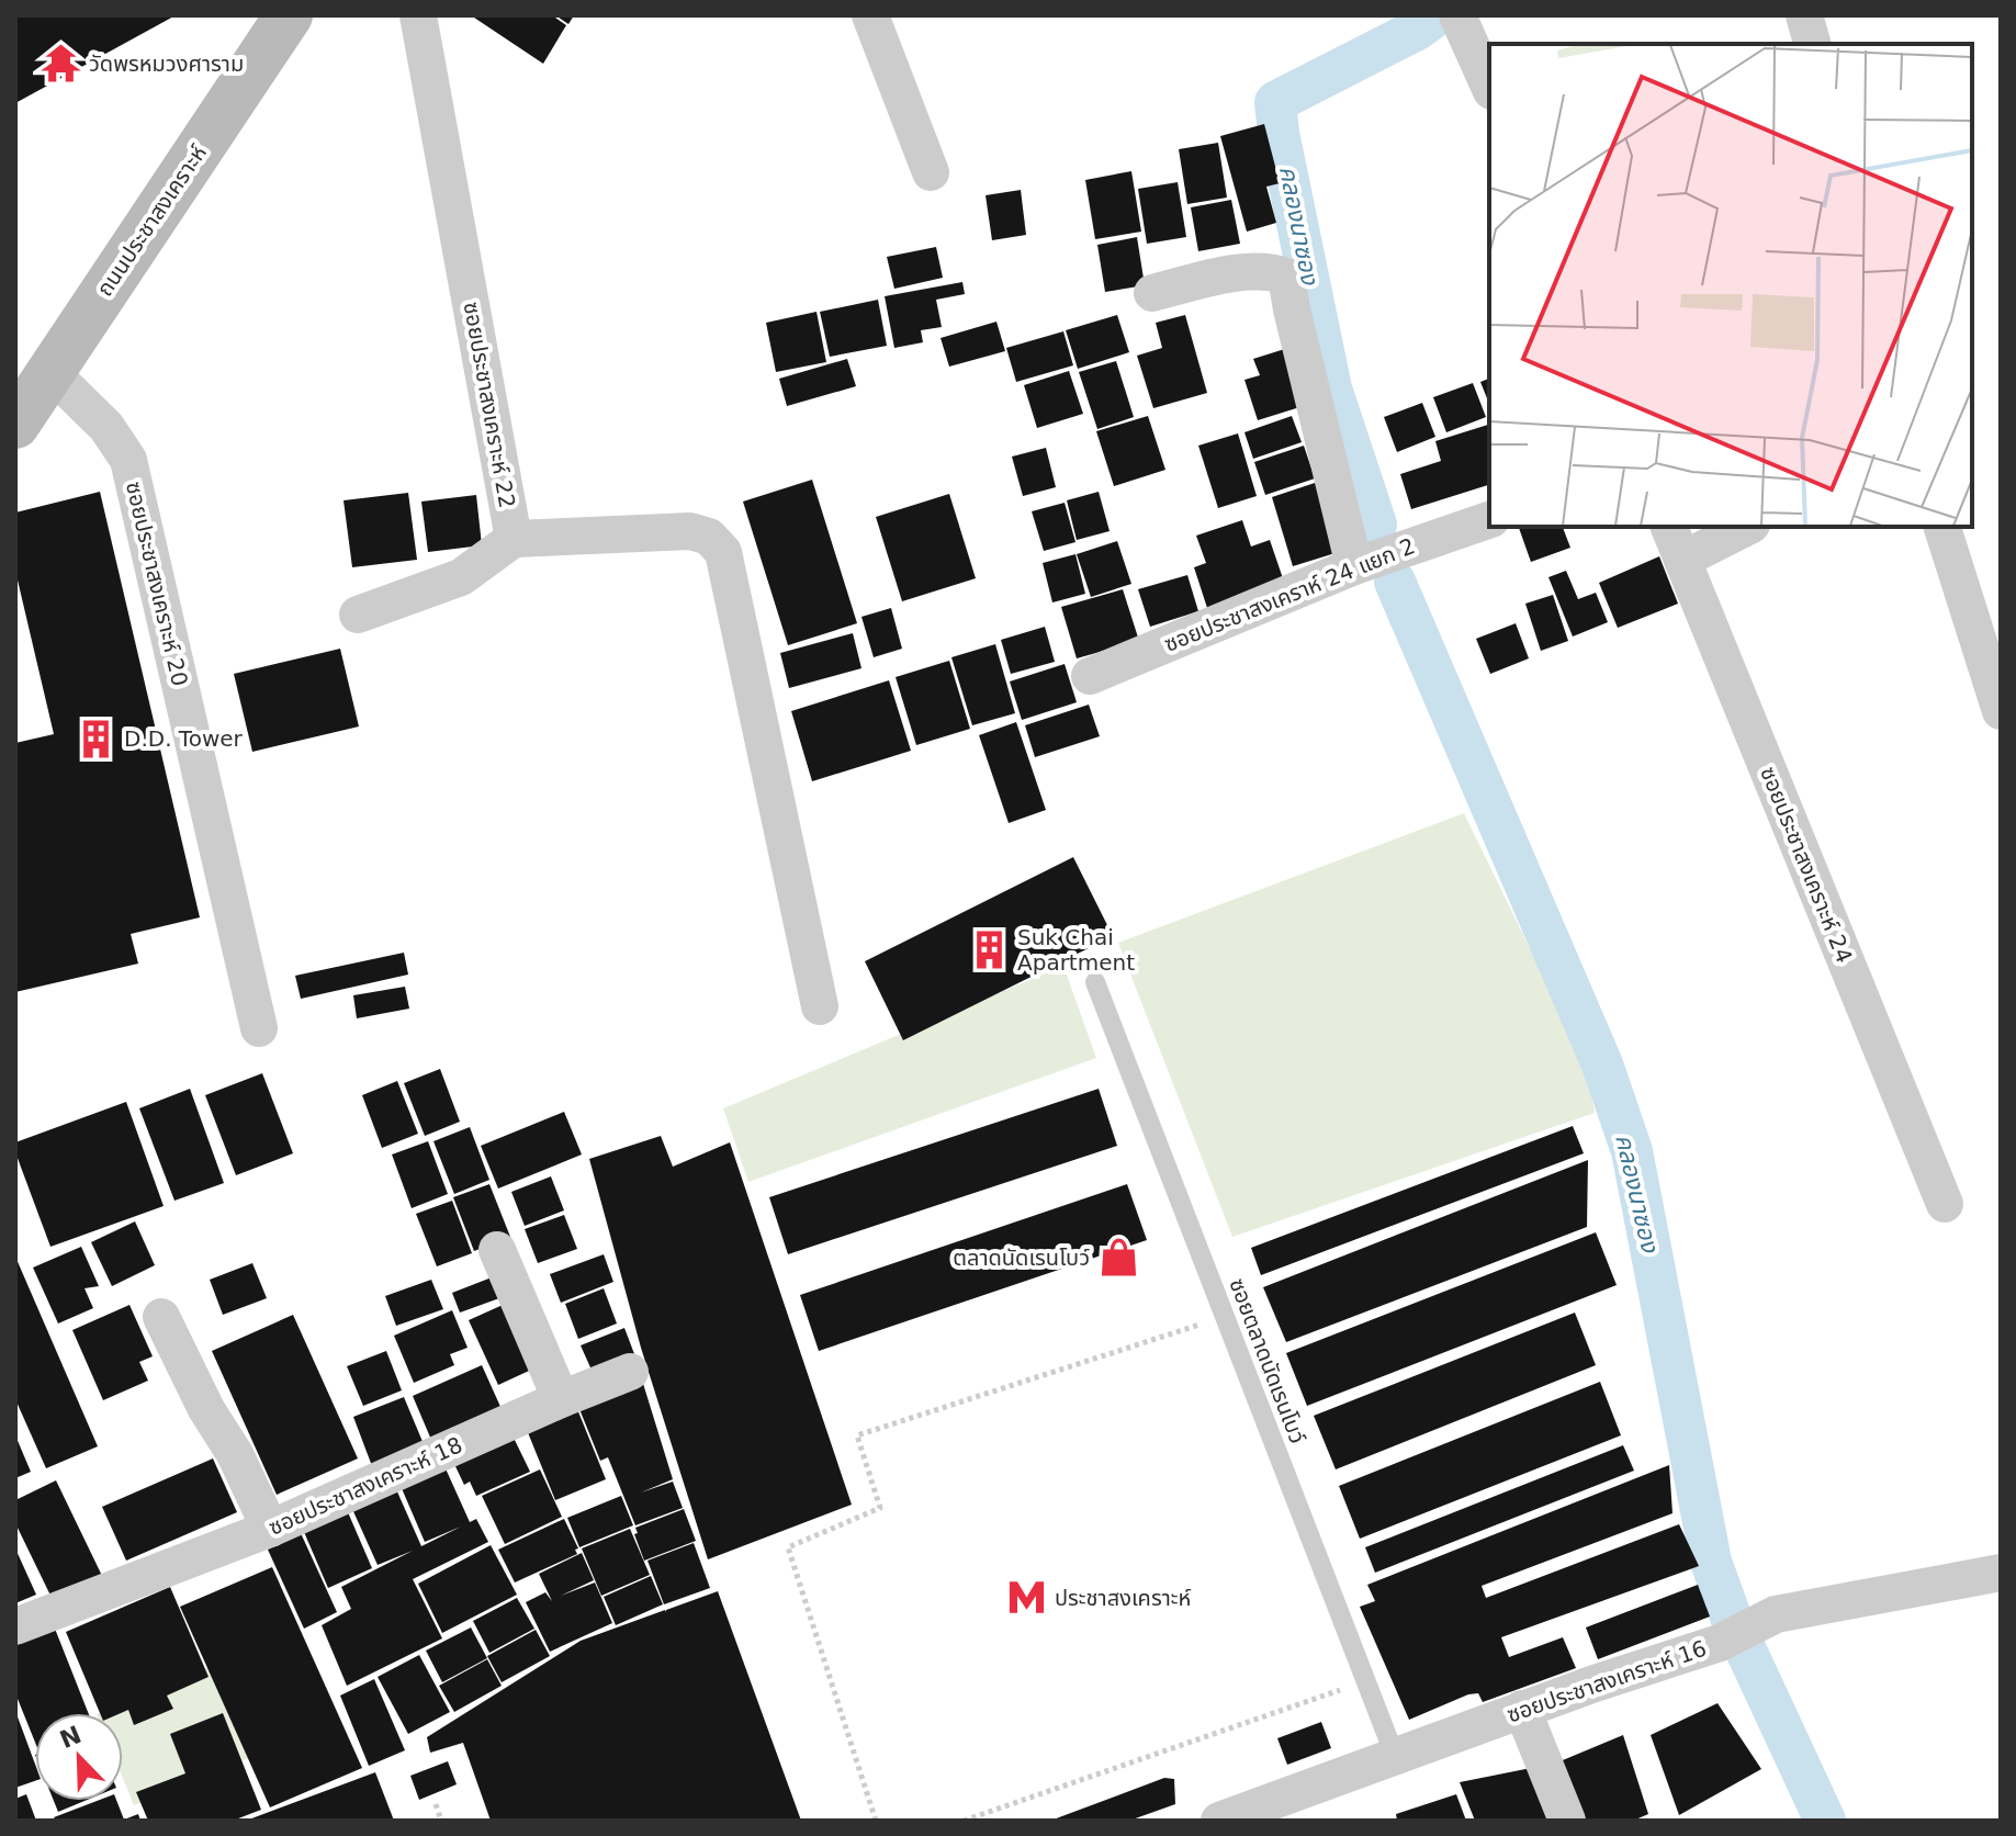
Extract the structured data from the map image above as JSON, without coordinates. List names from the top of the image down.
{
  "streets": {
    "main road": ["ถนนประชาสงเคราะห์"],
    "street": [
      "ซอยประชาสงเคราะห์ 22",
      "ซอยประชาสงเคราะห์ 20",
      "ซอยประชาสงเคราห์ 24 แยก 2",
      "ซอยประชาสงเคราะห์ 24",
      "ซอยประชาสงเคราะห์ 18",
      "ซอยประชาสงเคราะห์ 16"
    ],
    "lane": ["ซอยตลาดนัดเรนโบว์"]
  },
  "crossings": [
    ["ถนนประชาสงเคราะห์", "ซอยประชาสงเคราะห์ 20"],
    ["ซอยตลาดนัดเรนโบว์", "ซอยประชาสงเคราะห์ 16"]
  ],
  "water": ["คลองนาซอง"],
  "places": {
    "temple": ["วัดพรหมวงศาราม"],
    "building": ["D.D. Tower", "Suk Chai Apartment"],
    "shop": ["ตลาดนัดเรนโบว์"],
    "metro station": ["ประชาสงเคราะห์"]
  },
  "north": "top left"
}
